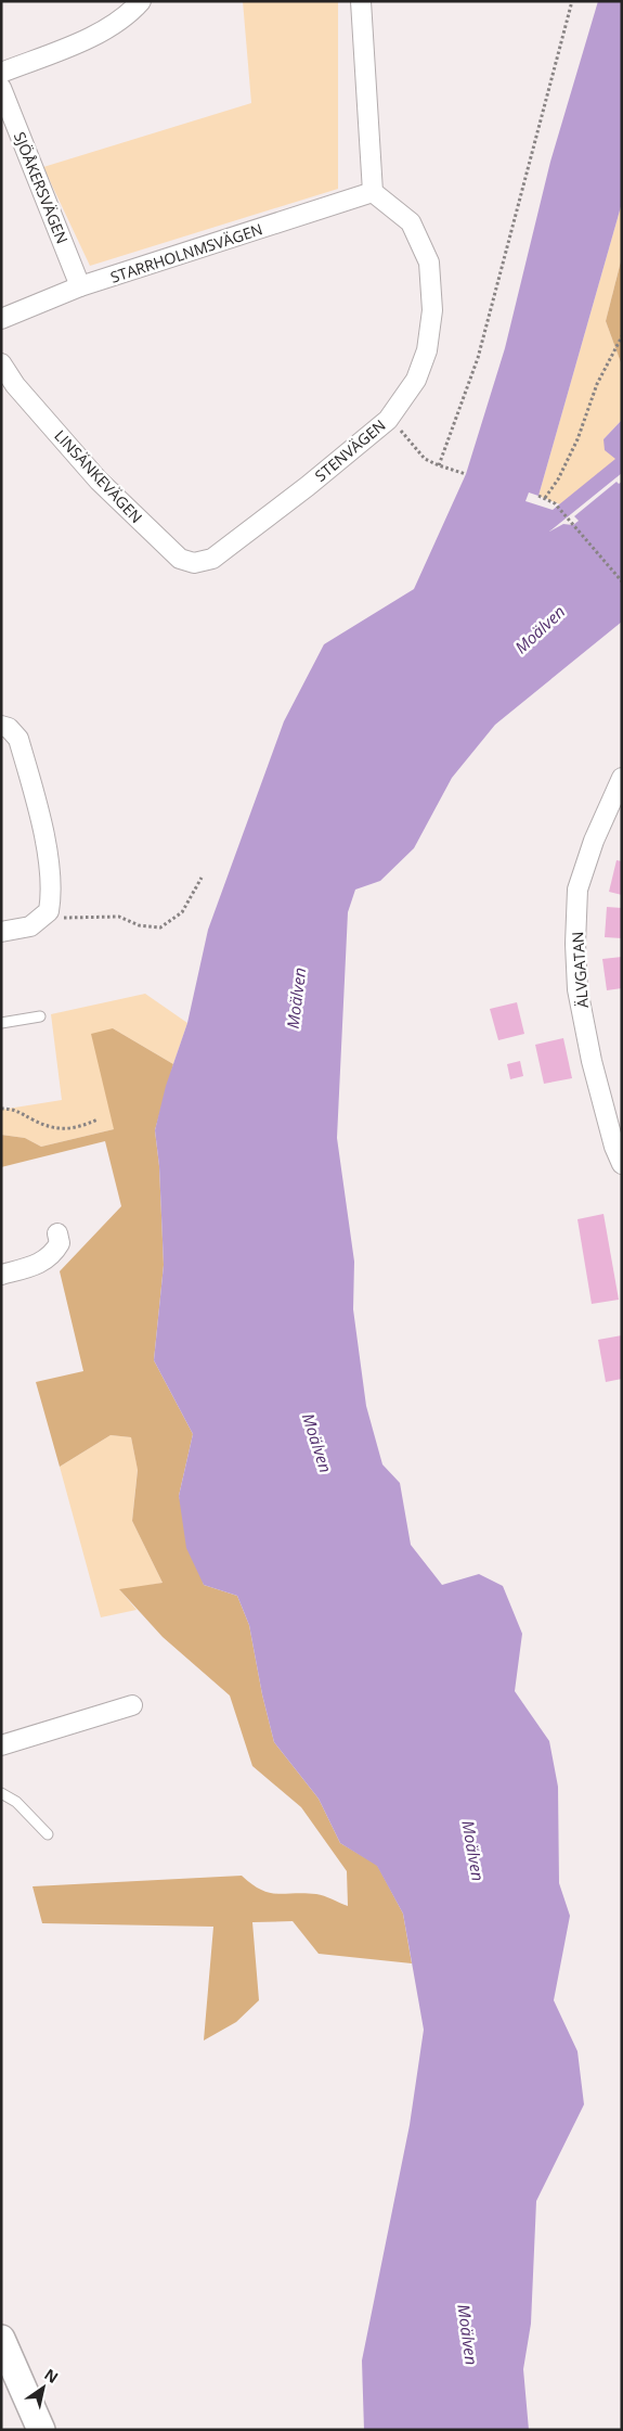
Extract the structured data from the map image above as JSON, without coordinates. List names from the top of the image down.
{
  "streets": {
    "street": [
      "SJÖÅKERSVÄGEN",
      "STARRHOLNMSVÄGEN",
      "STENVÄGEN",
      "LINSÄNKEVÄGEN",
      "ÄLVGATAN"
    ]
  },
  "crossings": [
    ["SJÖÅKERSVÄGEN", "STARRHOLNMSVÄGEN"],
    ["STARRHOLNMSVÄGEN", "STENVÄGEN"],
    ["STENVÄGEN", "LINSÄNKEVÄGEN"]
  ],
  "water": ["Moälven"],
  "north": "top right"
}
